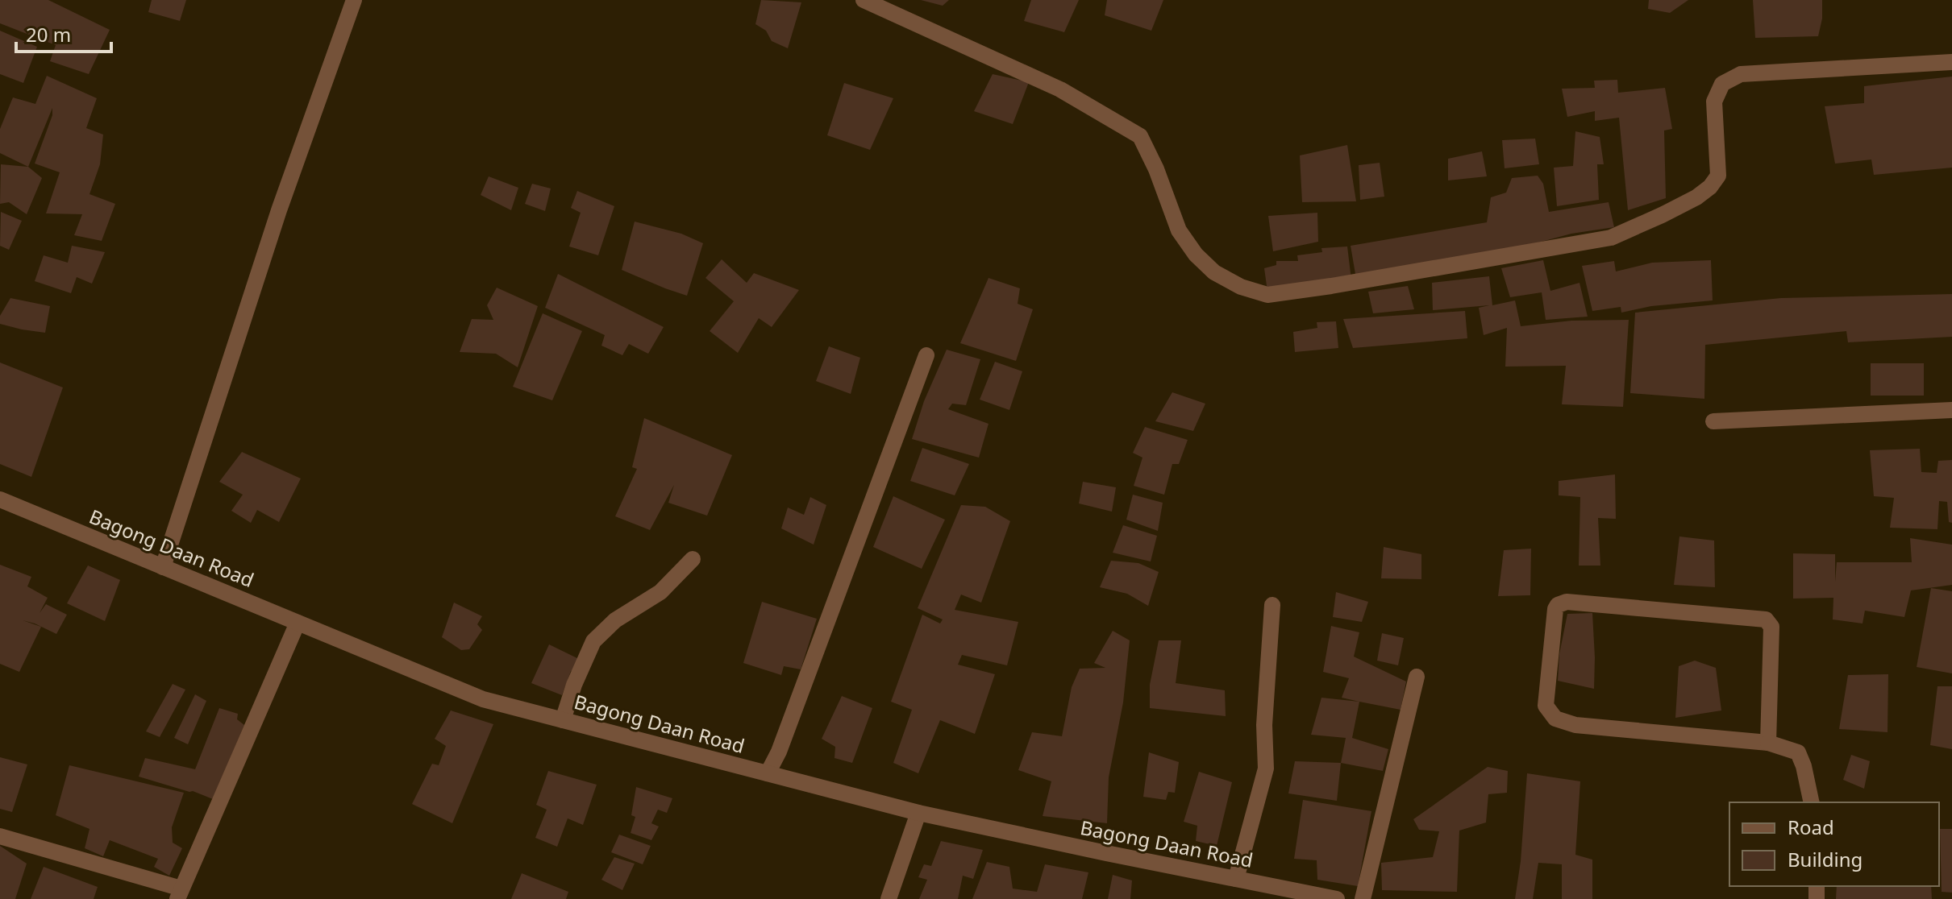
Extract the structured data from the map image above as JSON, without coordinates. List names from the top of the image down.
{
  "streets": {
    "street": ["Bagong Daan Road"]
  },
  "legend": ["Road", "Building"],
  "scale_bar": "20 m"
}
